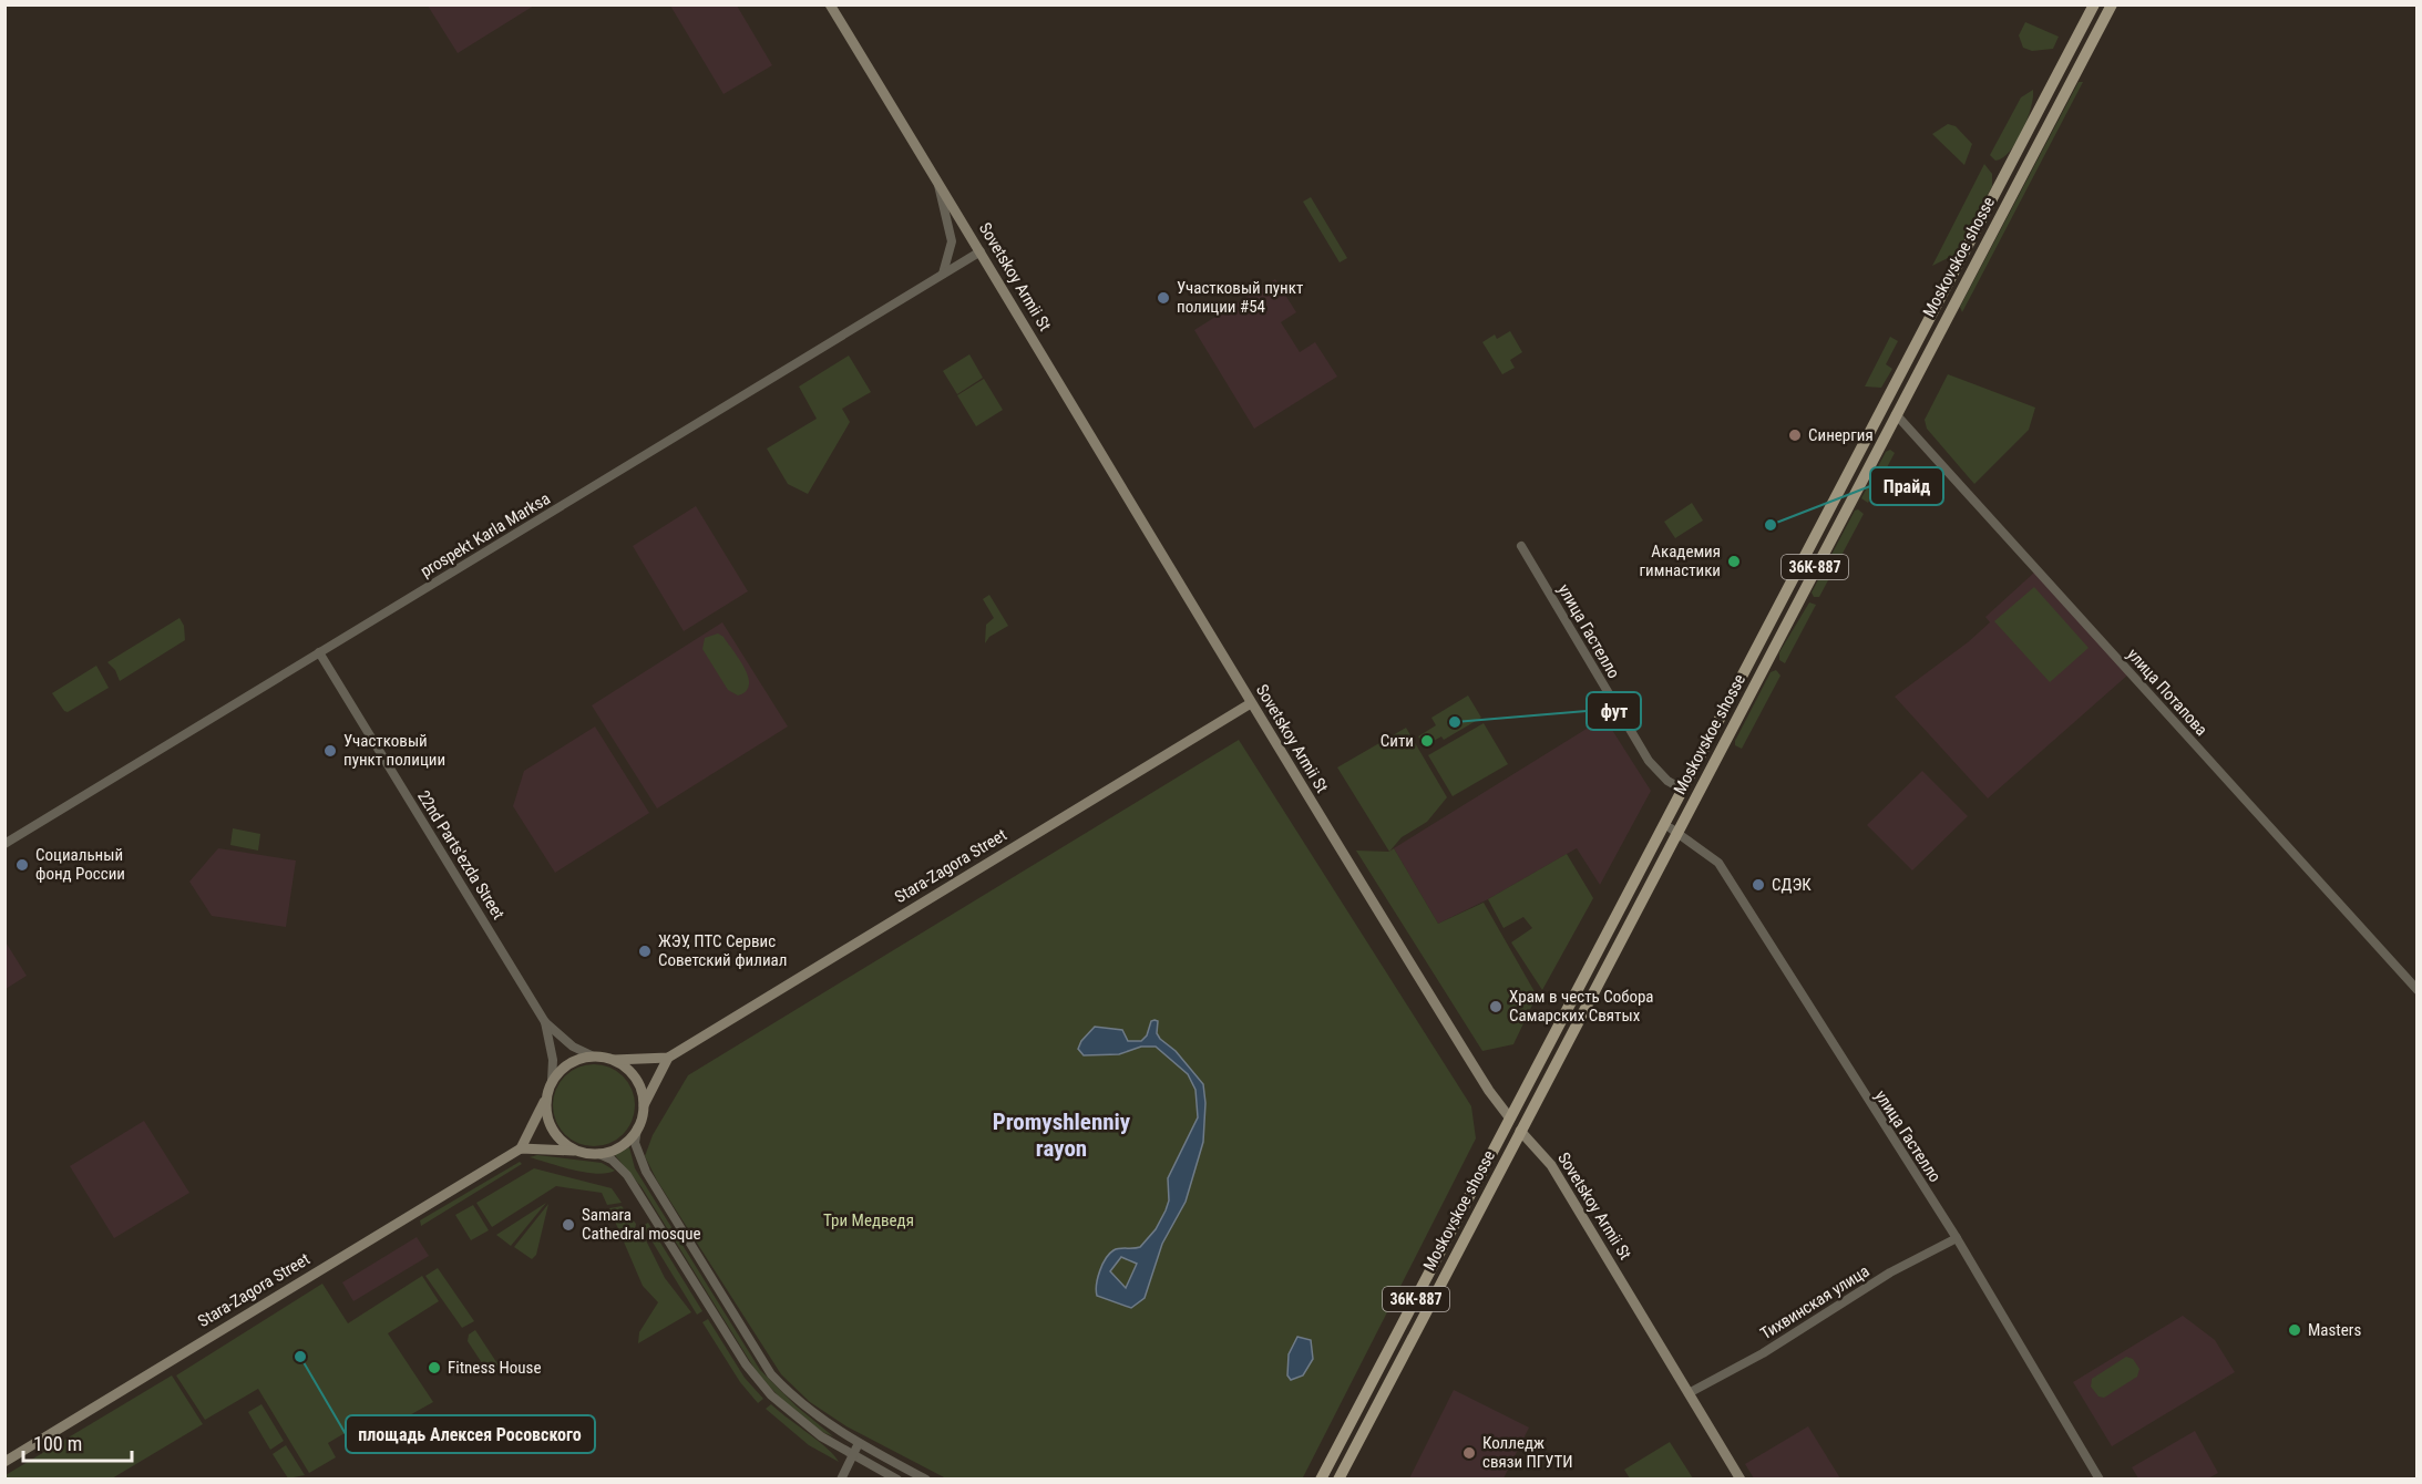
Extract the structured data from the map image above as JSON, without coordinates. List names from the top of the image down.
{
  "streets": {
    "main road": [
      "Moskovskoe shosse",
      "Sovetskoy Armii St",
      "36К-887",
      "Stara-Zagora Street"
    ],
    "street": [
      "prospekt Karla Marksa",
      "улица Гастелло",
      "улица Потапова",
      "22nd Parts'ezda Street",
      "Тихвинская улица"
    ]
  },
  "crossings": [
    ["Moskovskoe shosse", "Sovetskoy Armii St"],
    ["Moskovskoe shosse", "улица Гастелло"],
    ["Moskovskoe shosse", "улица Потапова"],
    ["Sovetskoy Armii St", "prospekt Karla Marksa"],
    ["Sovetskoy Armii St", "Stara-Zagora Street"],
    ["Sovetskoy Armii St", "Тихвинская улица"],
    ["prospekt Karla Marksa", "22nd Parts'ezda Street"],
    ["улица Гастелло", "Тихвинская улица"],
    ["22nd Parts'ezda Street", "Stara-Zagora Street"]
  ],
  "districts": ["Promyshlenniy rayon"],
  "parks": ["Три Медведя"],
  "places": [
    "Участковый пункт полиции #54",
    "Синергия",
    "Прайд",
    "Академия гимнастики",
    "фут",
    "Сити",
    "Участковый пункт полиции",
    "Социальный фонд России",
    "СДЭК",
    "ЖЭУ, ПТС Сервис Советский филиал",
    "Храм в честь Собора Самарских Святых",
    "Samara Cathedral mosque",
    "Masters",
    "площадь Алексея Росовского",
    "Fitness House",
    "Колледж связи ПГУТИ"
  ],
  "scale_bar": "100 m"
}
